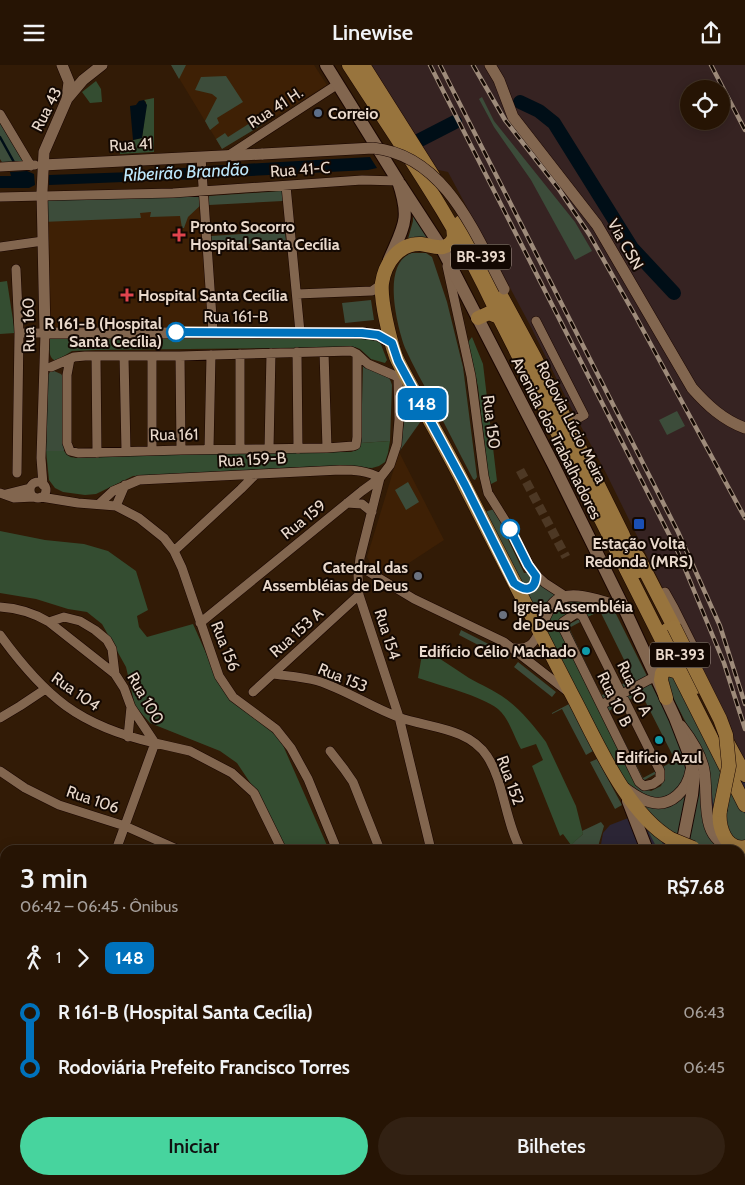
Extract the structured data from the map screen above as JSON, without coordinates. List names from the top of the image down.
{
  "streets": {
    "main road": ["BR-393", "Rodovia Lúcio Meira", "Avenida dos Trabalhadores"],
    "street": [
      "Rua 41 H.",
      "Rua 43",
      "Rua 41",
      "Rua 41-C",
      "Via CSN",
      "Rua 161-B",
      "Rua 160",
      "Rua 150",
      "Rua 161",
      "Rua 159-B",
      "Rua 159",
      "Rua 153 A",
      "Rua 154",
      "Rua 156",
      "Rua 153",
      "Rua 10 A",
      "Rua 104",
      "Rua 100",
      "Rua 10 B",
      "Rua 152",
      "Rua 106"
    ]
  },
  "crossings": [
    ["Rua 41 H.", "Rua 41"],
    ["Rua 41 H.", "Avenida dos Trabalhadores"],
    ["Rua 43", "Rua 41"],
    ["Rua 41", "Rodovia Lúcio Meira"],
    ["Rua 41-C", "Rua 160"],
    ["Rua 41-C", "Avenida dos Trabalhadores"],
    ["Rua 161-B", "Rua 160"],
    ["Rua 160", "Rua 156"],
    ["Rua 150", "Avenida dos Trabalhadores"],
    ["Rua 159-B", "Rua 159"],
    ["Rua 159-B", "Rua 154"],
    ["Rua 159-B", "Rua 156"],
    ["Rua 159", "Rua 154"],
    ["Rua 159", "Rua 156"],
    ["Rua 153 A", "Rua 154"],
    ["Rua 153 A", "Rua 153"],
    ["Rua 154", "Rua 153"],
    ["Rua 154", "Rua 152"],
    ["Rua 153", "Rua 152"],
    ["Rua 10 A", "Rua 10 B"],
    ["Rua 104", "Rua 100"]
  ],
  "water": ["Ribeirão Brandão"],
  "places": {
    "other": [
      "Correio",
      "R 161-B (Hospital Santa Cecília)",
      "Catedral das Assembléias de Deus",
      "Igreja Assembléia de Deus",
      "Edifício Célio Machado",
      "Edifício Azul"
    ],
    "health": ["Pronto Socorro Hospital Santa Cecília", "Hospital Santa Cecília"],
    "transit": ["Estação Volta Redonda (MRS)"]
  },
  "lines": ["bus line 148"],
  "page": {
    "header": "Linewise",
    "on_map": "148",
    "heading": ["3 min", "06:42 – 06:45 · Ônibus", "R$7.68"],
    "legs": ["1", "148"],
    "list": [
      {
        "name": "R 161-B (Hospital Santa Cecília)",
        "value": "06:43"
      },
      {
        "name": "Rodoviária Prefeito Francisco Torres",
        "value": "06:45"
      }
    ],
    "buttons": ["Iniciar", "Bilhetes"]
  }
}
